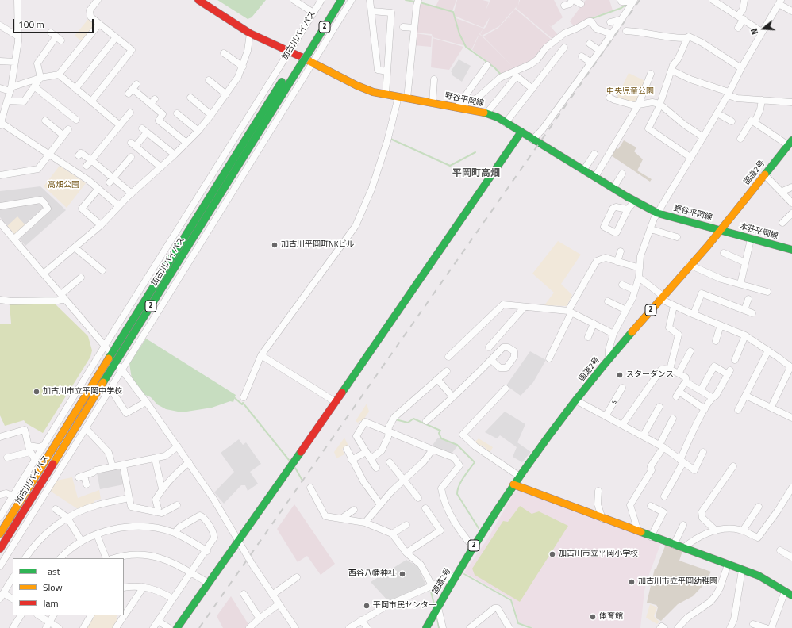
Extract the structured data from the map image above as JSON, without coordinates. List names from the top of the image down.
{
  "streets": {
    "main road": [
      "2",
      "加古川バイパス",
      "野谷平岡線",
      "国道2号",
      "本荘平岡線"
    ],
    "street": ["s"]
  },
  "crossings": [
    ["野谷平岡線", "国道2号"],
    ["野谷平岡線", "本荘平岡線"],
    ["国道2号", "本荘平岡線"]
  ],
  "districts": ["平岡町高畑"],
  "parks": ["中央児童公園", "高畑公園"],
  "places": [
    "加古川平岡町NKビル",
    "スターダンス",
    "加古川市立平岡中学校",
    "加古川市立平岡小学校",
    "西谷八幡神社",
    "加古川市立平岡幼稚園",
    "平岡市民センター",
    "体育館"
  ],
  "legend": ["Fast", "Slow", "Jam"],
  "scale_bar": "100 m",
  "north": "left"
}
